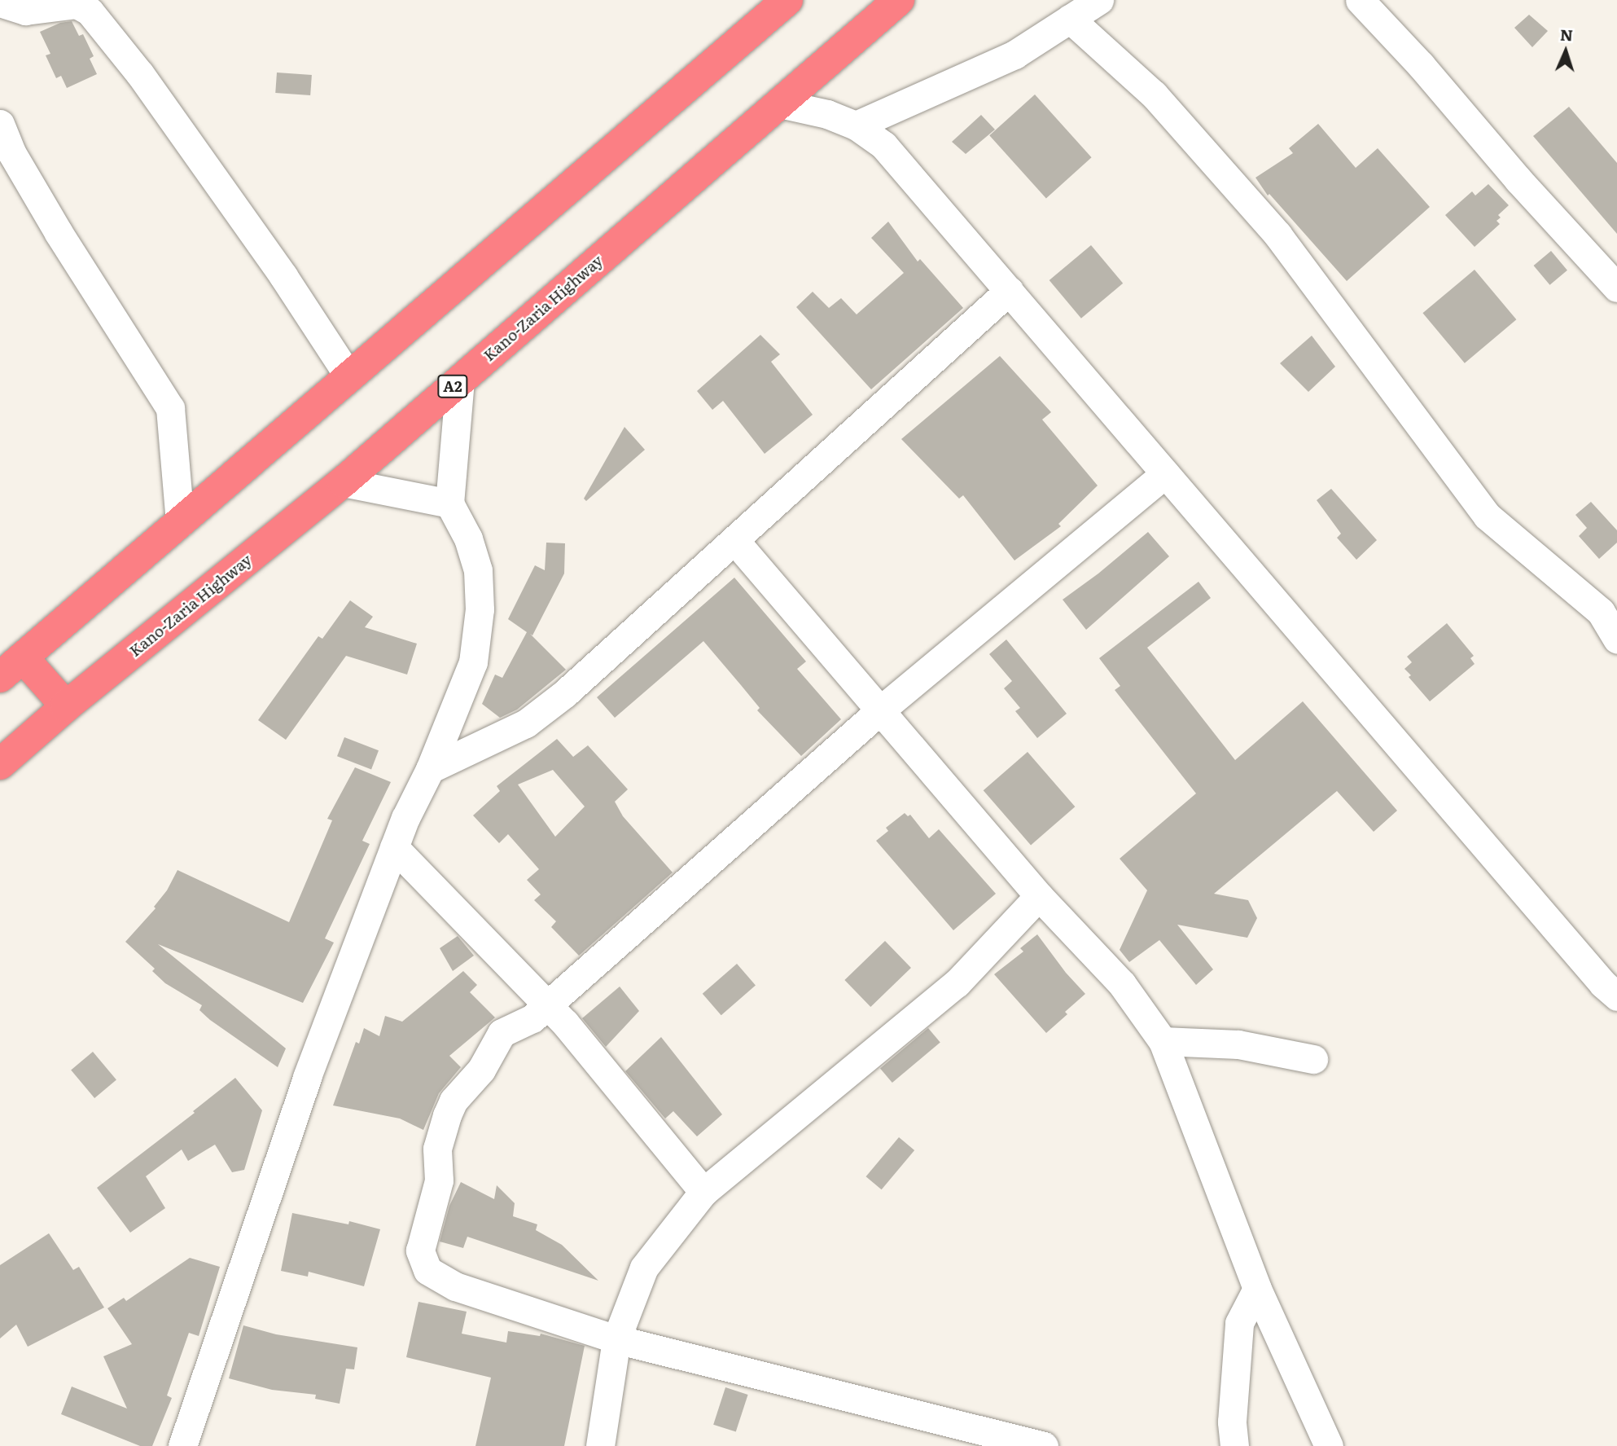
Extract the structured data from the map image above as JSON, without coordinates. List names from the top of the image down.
{
  "streets": {
    "highway": ["Kano-Zaria Highway", "A2"]
  },
  "north": "top"
}
